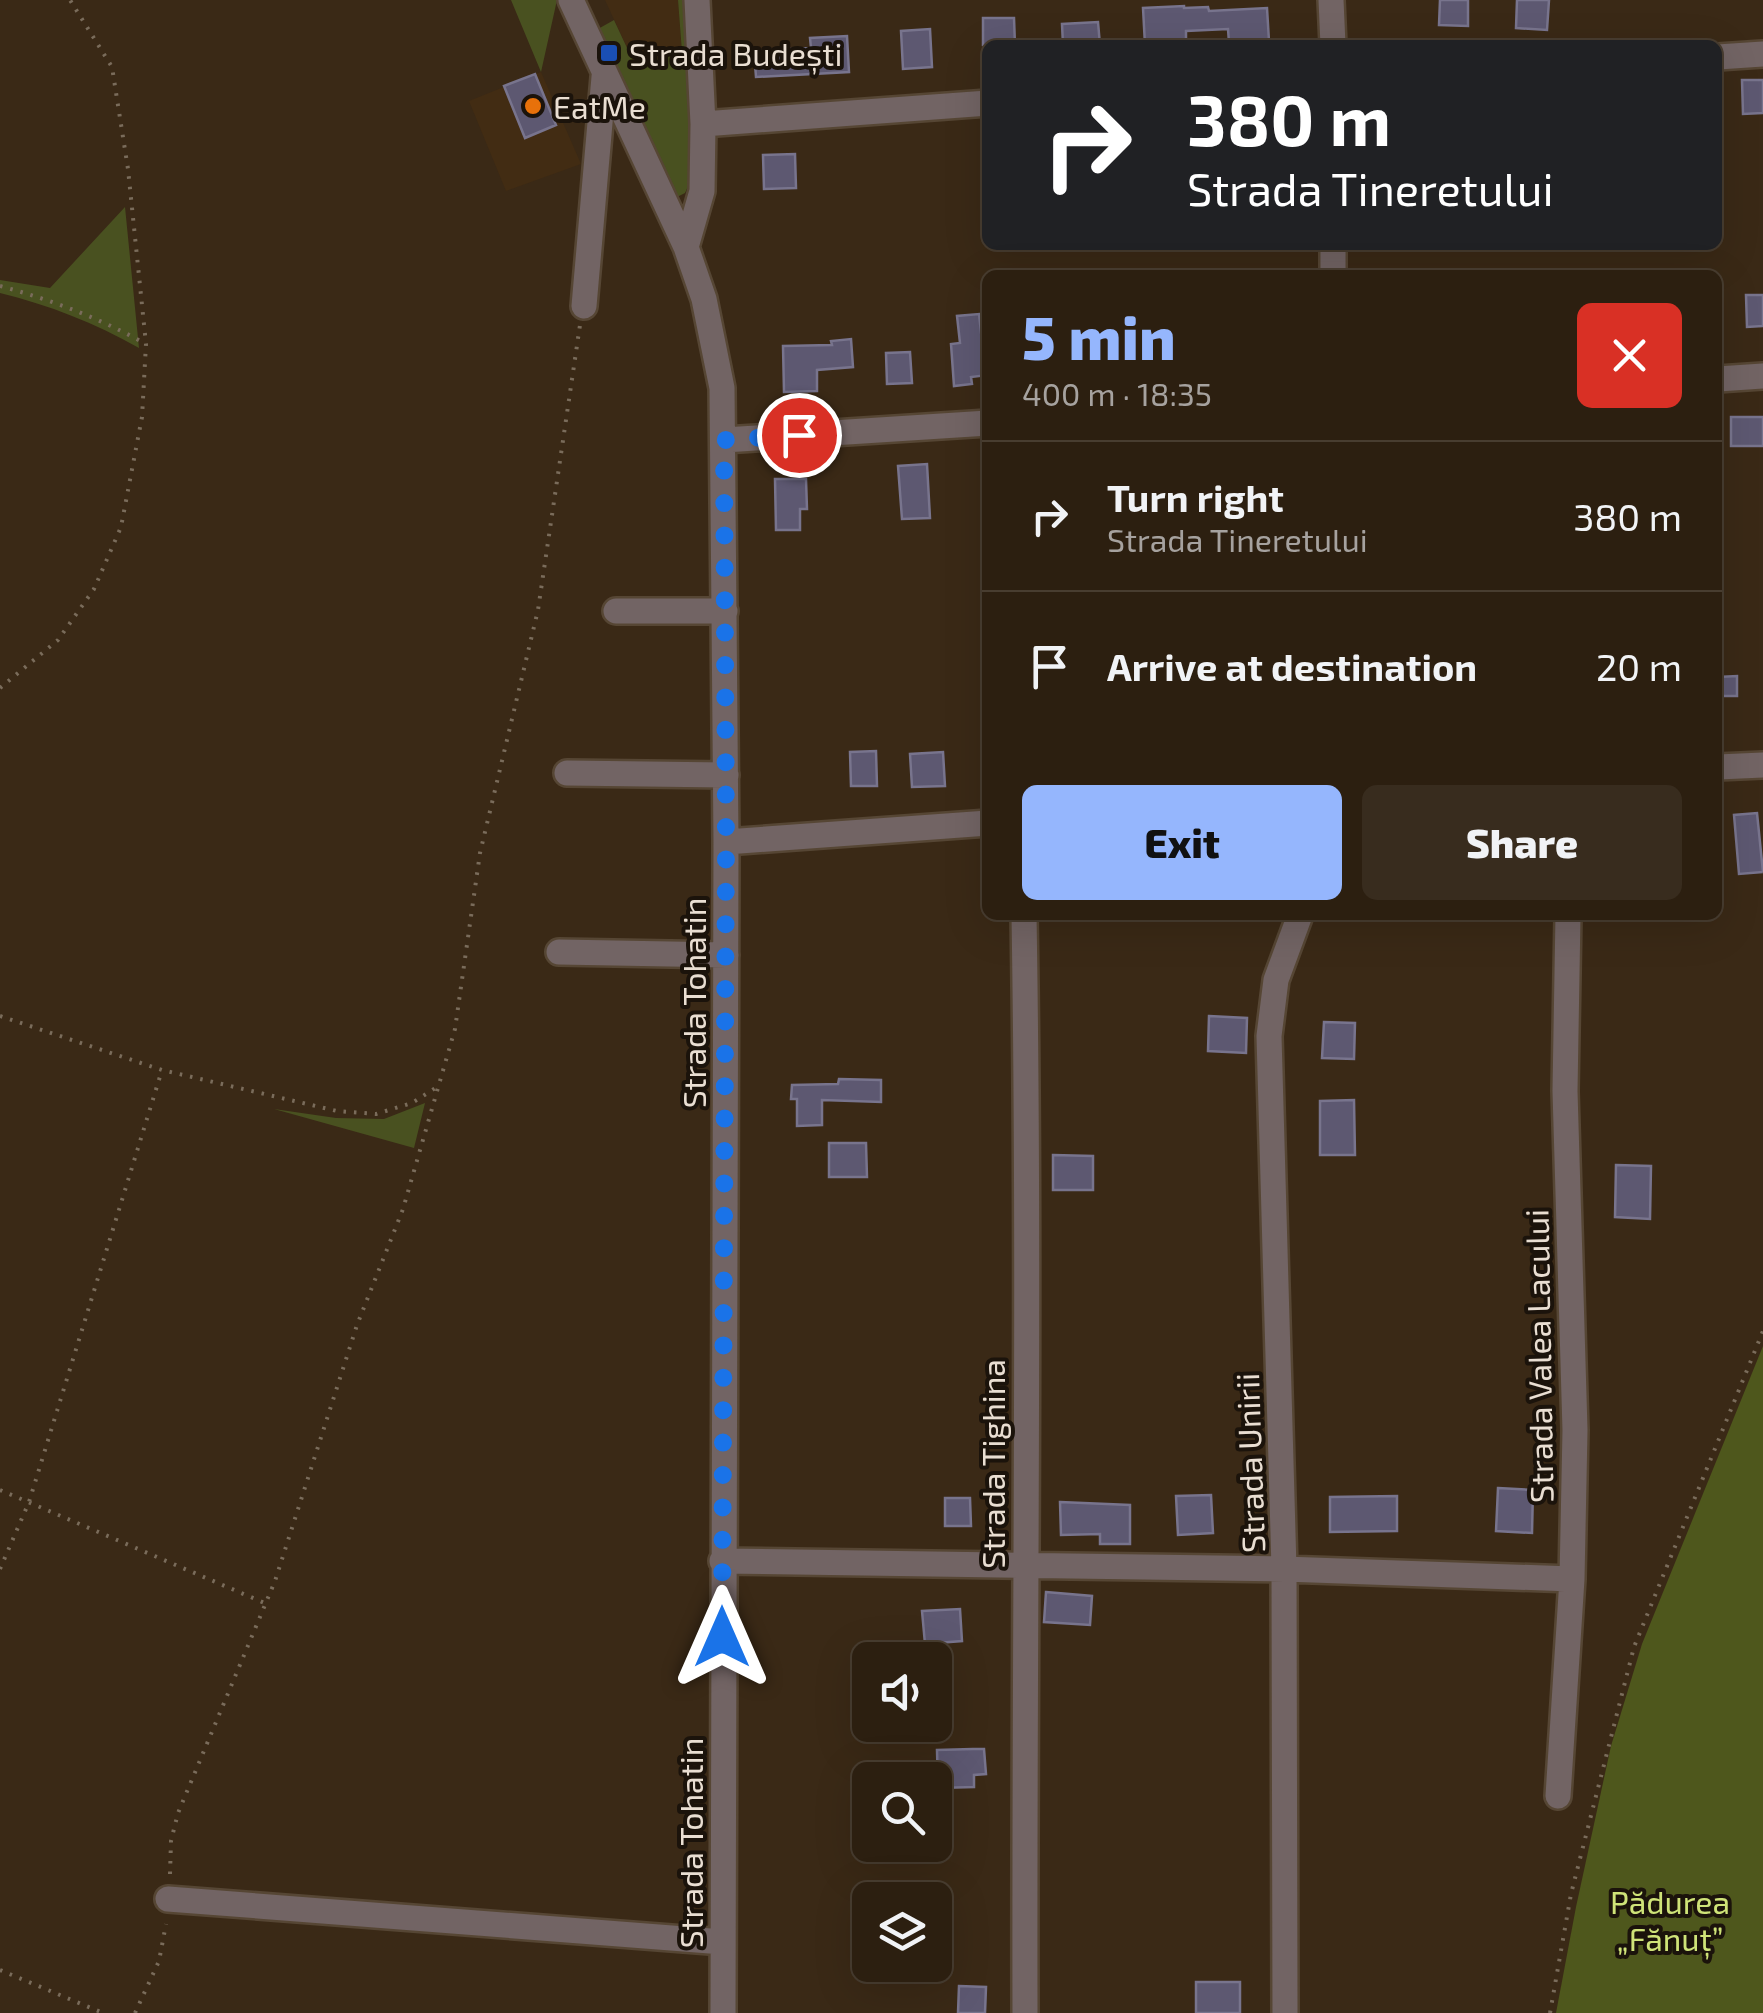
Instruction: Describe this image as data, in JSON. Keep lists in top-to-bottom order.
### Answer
{
  "streets": {
    "street": [
      "Strada Tohatin",
      "Strada Valea Lacului",
      "Strada Unirii",
      "Strada Tighina"
    ]
  },
  "parks": ["Pădurea „Fănuț”"],
  "places": {
    "transit": ["Strada Budești"],
    "other": ["EatMe"]
  },
  "page": {
    "turn": ["380 m", "Strada Tineretului"],
    "heading": ["5 min", "400 m · 18:35"],
    "list": [
      {
        "name": "Turn right",
        "note": "Strada Tineretului",
        "value": "380 m"
      },
      {
        "name": "Arrive at destination",
        "value": "20 m"
      }
    ],
    "buttons": ["Exit", "Share"]
  }
}
